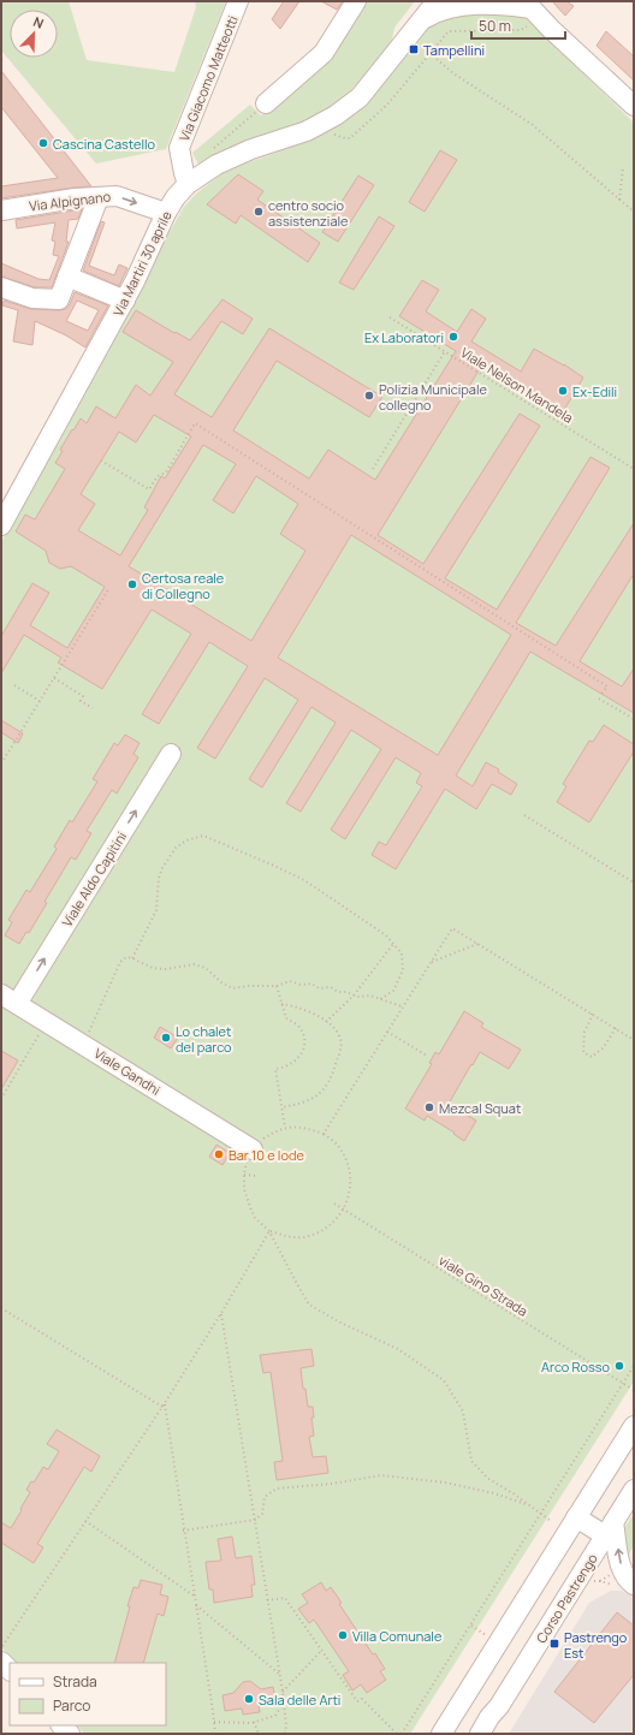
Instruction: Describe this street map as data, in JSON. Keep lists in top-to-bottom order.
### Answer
{
  "streets": {
    "street": [
      "Via Giacomo Matteotti",
      "Via Alpignano",
      "Via Martiri 30 aprile",
      "Viale Aldo Capitini",
      "Viale Gandhi",
      "Corso Pastrengo"
    ],
    "path": ["Viale Nelson Mandela", "viale Gino Strada"]
  },
  "crossings": [
    ["Via Giacomo Matteotti", "Via Martiri 30 aprile"],
    ["Via Alpignano", "Via Martiri 30 aprile"],
    ["Viale Aldo Capitini", "Viale Gandhi"],
    ["Viale Gandhi", "viale Gino Strada"]
  ],
  "one_way": ["Viale Aldo Capitini"],
  "places": {
    "transit": ["Tampellini", "Pastrengo Est"],
    "other": [
      "Cascina Castello",
      "centro socio assistenziale",
      "Ex Laboratori",
      "Ex-Edili",
      "Polizia Municipale collegno",
      "Certosa reale di Collegno",
      "Lo chalet del parco",
      "Mezcal Squat",
      "Bar 10 e lode",
      "Arco Rosso",
      "Villa Comunale",
      "Sala delle Arti"
    ]
  },
  "legend": ["Strada", "Parco"],
  "scale_bar": "50 m",
  "north": "top right"
}
